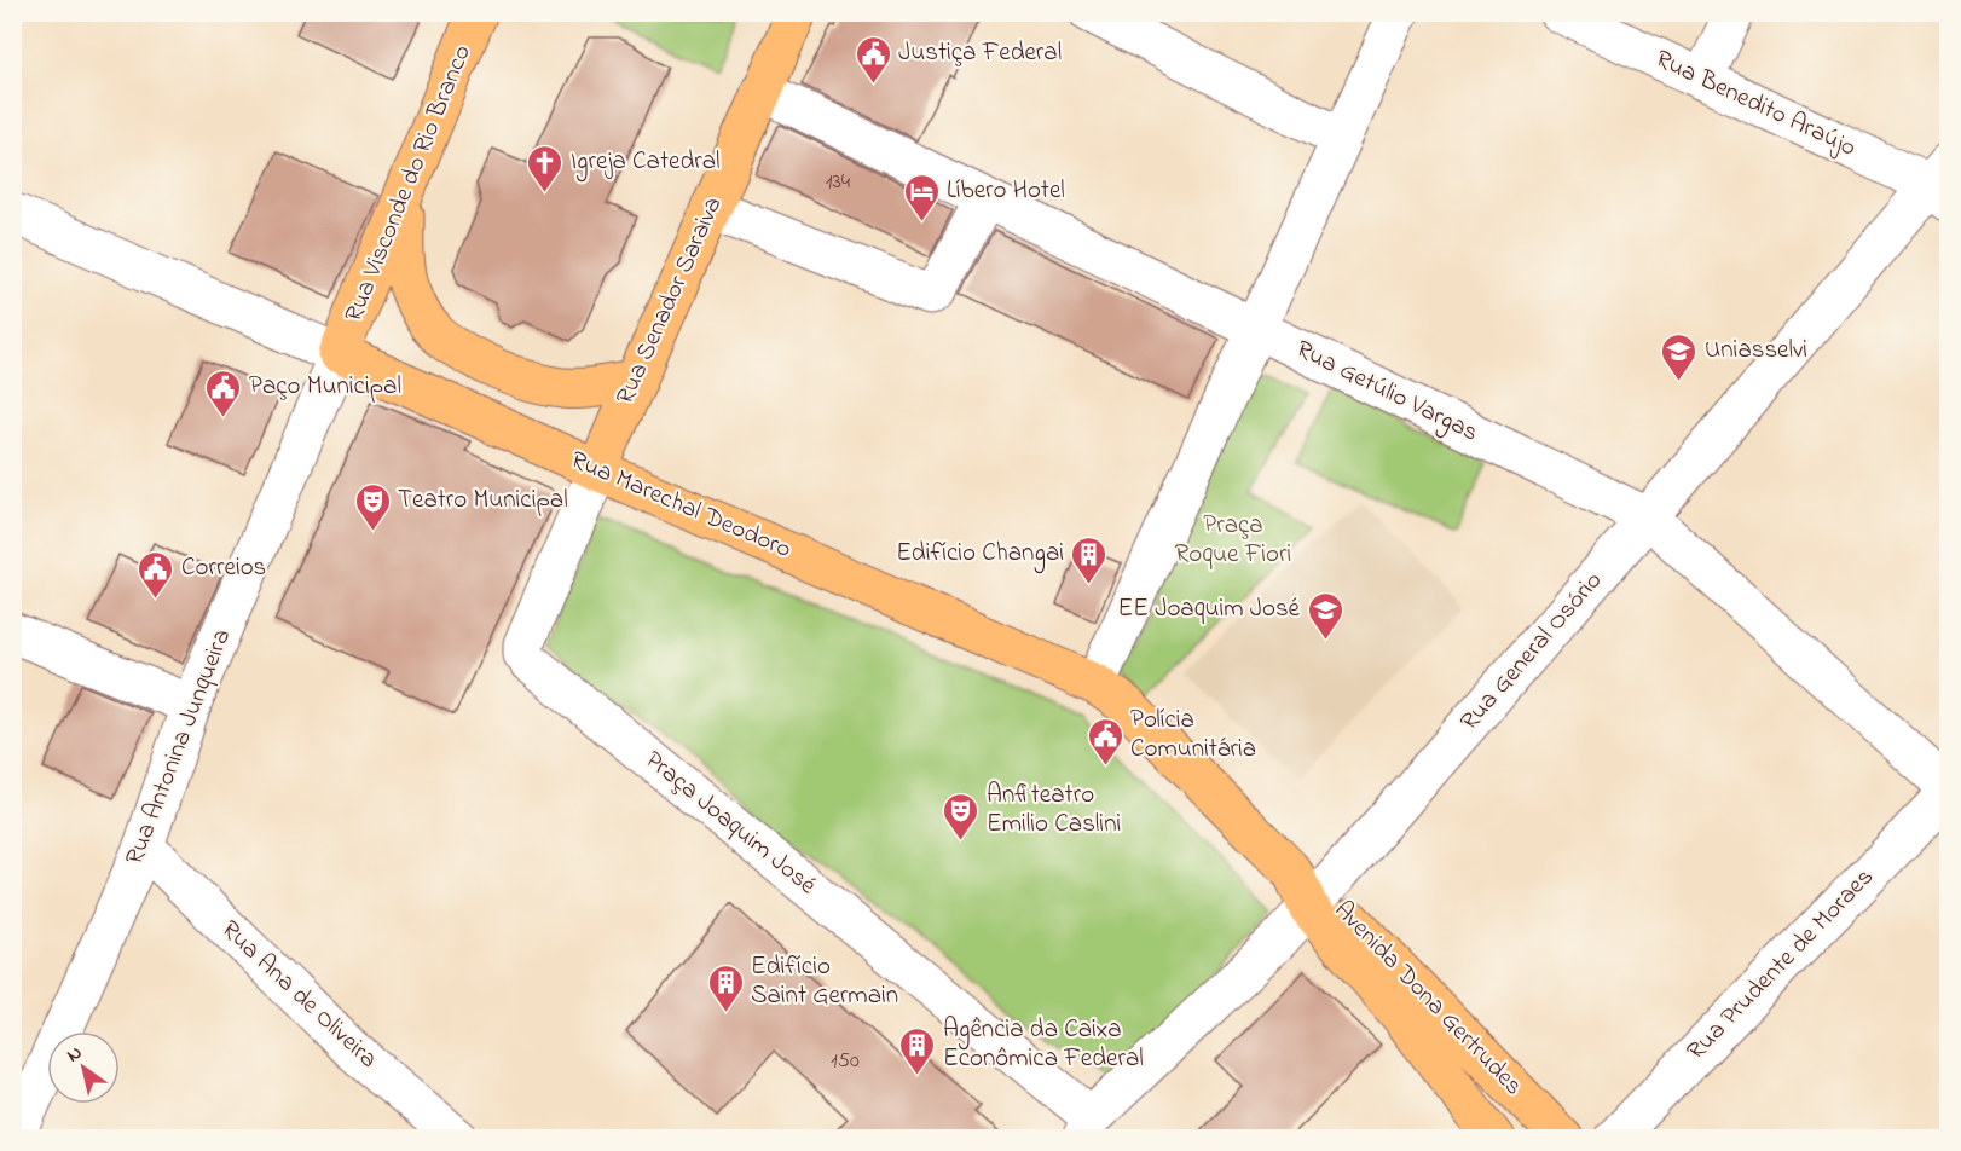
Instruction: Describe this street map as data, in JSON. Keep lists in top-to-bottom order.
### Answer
{
  "streets": {
    "main road": [
      "Rua Visconde do Rio Branco",
      "Rua Senador Saraiva",
      "Rua Marechal Deodoro",
      "Avenida Dona Gertrudes"
    ],
    "street": [
      "Rua Benedito Araújo",
      "Rua Getúlio Vargas",
      "Rua General Osório",
      "Rua Antonina Junqueira",
      "Praça Joaquim José",
      "Rua Prudente de Moraes",
      "Rua Ana de Oliveira"
    ]
  },
  "crossings": [
    ["Rua Benedito Araújo", "Rua General Osório"],
    ["Rua Visconde do Rio Branco", "Rua Marechal Deodoro"],
    ["Rua Visconde do Rio Branco", "Rua Antonina Junqueira"],
    ["Rua Senador Saraiva", "Rua Getúlio Vargas"],
    ["Rua Senador Saraiva", "Rua Marechal Deodoro"],
    ["Rua Senador Saraiva", "Praça Joaquim José"],
    ["Rua Getúlio Vargas", "Rua General Osório"],
    ["Rua Getúlio Vargas", "Rua Prudente de Moraes"],
    ["Rua Marechal Deodoro", "Rua General Osório"],
    ["Rua Marechal Deodoro", "Rua Antonina Junqueira"],
    ["Rua Marechal Deodoro", "Praça Joaquim José"],
    ["Rua Marechal Deodoro", "Avenida Dona Gertrudes"],
    ["Rua General Osório", "Praça Joaquim José"],
    ["Rua General Osório", "Avenida Dona Gertrudes"],
    ["Rua Antonina Junqueira", "Rua Ana de Oliveira"]
  ],
  "parks": ["Praça Roque Fiori"],
  "places": {
    "public building": [
      "Justiça Federal",
      "Paço Municipal",
      "Correios",
      "Polícia Comunitária"
    ],
    "church": ["Igreja Catedral"],
    "hotel": ["Líbero Hotel"],
    "school or university": ["Uniasselvi", "EE Joaquim José"],
    "theatre": ["Teatro Municipal", "Anfiteatro Emilio Caslini"],
    "building": ["Edifício Changai", "Edifício Saint Germain", "Agência da Caixa Econômica Federal"]
  },
  "house_numbers": ["134", "150"],
  "north": "top left"
}
